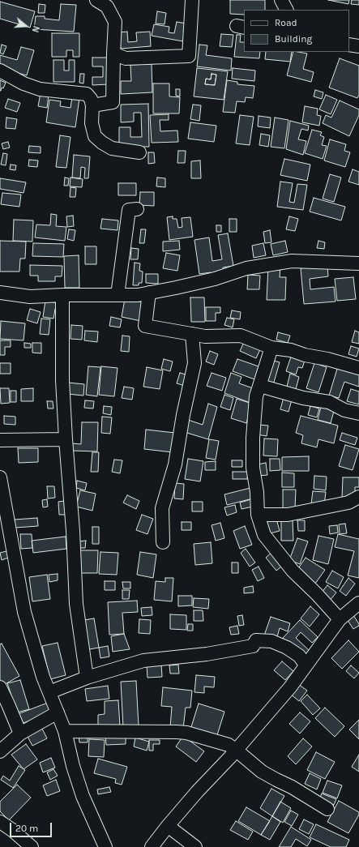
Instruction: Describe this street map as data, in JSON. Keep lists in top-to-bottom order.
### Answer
{
  "legend": ["Road", "Building"],
  "scale_bar": "20 m",
  "north": "right"
}
